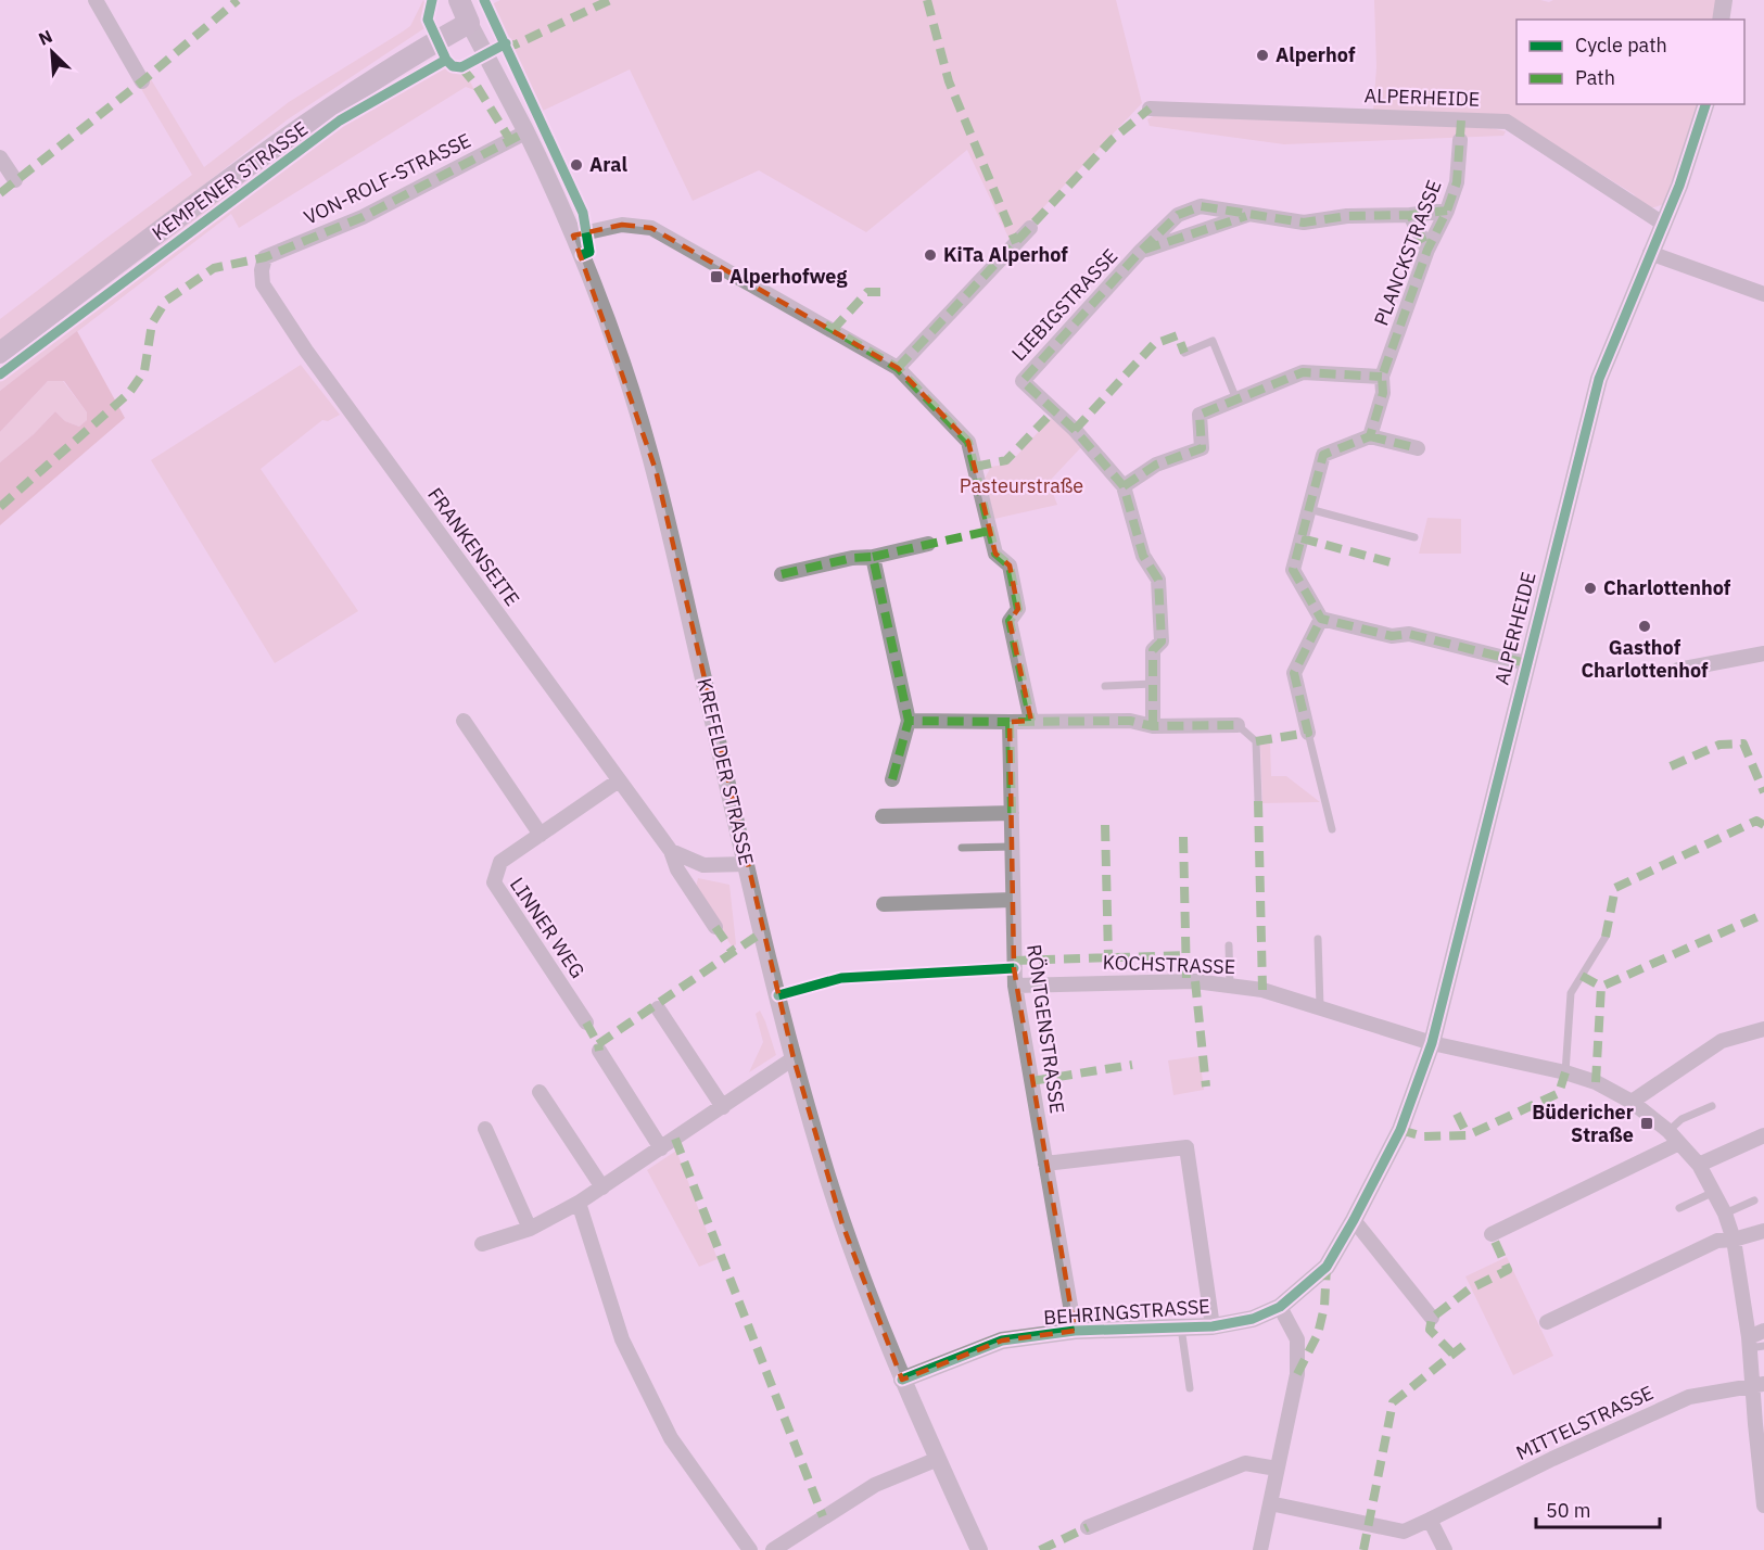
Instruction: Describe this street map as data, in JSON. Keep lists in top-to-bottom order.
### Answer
{
  "streets": {
    "main road": ["KEMPENER STRASSE", "KREFELDER STRASSE"],
    "street": [
      "ALPERHEIDE",
      "VON-ROLF-STRASSE",
      "PLANCKSTRASSE",
      "LIEBIGSTRASSE",
      "FRANKENSEITE",
      "LINNER WEG",
      "KOCHSTRASSE",
      "RÖNTGENSTRASSE",
      "BEHRINGSTRASSE",
      "MITTELSTRASSE"
    ]
  },
  "crossings": [
    ["ALPERHEIDE", "KOCHSTRASSE"],
    ["ALPERHEIDE", "BEHRINGSTRASSE"],
    ["VON-ROLF-STRASSE", "FRANKENSEITE"],
    ["VON-ROLF-STRASSE", "KREFELDER STRASSE"],
    ["KEMPENER STRASSE", "KREFELDER STRASSE"],
    ["PLANCKSTRASSE", "LIEBIGSTRASSE"],
    ["FRANKENSEITE", "LINNER WEG"],
    ["KREFELDER STRASSE", "BEHRINGSTRASSE"],
    ["KOCHSTRASSE", "RÖNTGENSTRASSE"],
    ["RÖNTGENSTRASSE", "BEHRINGSTRASSE"]
  ],
  "parks": ["Pasteurstraße"],
  "places": {
    "other": [
      "Alperhof",
      "Aral",
      "KiTa Alperhof",
      "Charlottenhof",
      "Gasthof Charlottenhof"
    ],
    "transit": ["Alperhofweg", "Büdericher Straße"]
  },
  "legend": ["Cycle path", "Path"],
  "scale_bar": "50 m",
  "north": "top left"
}
